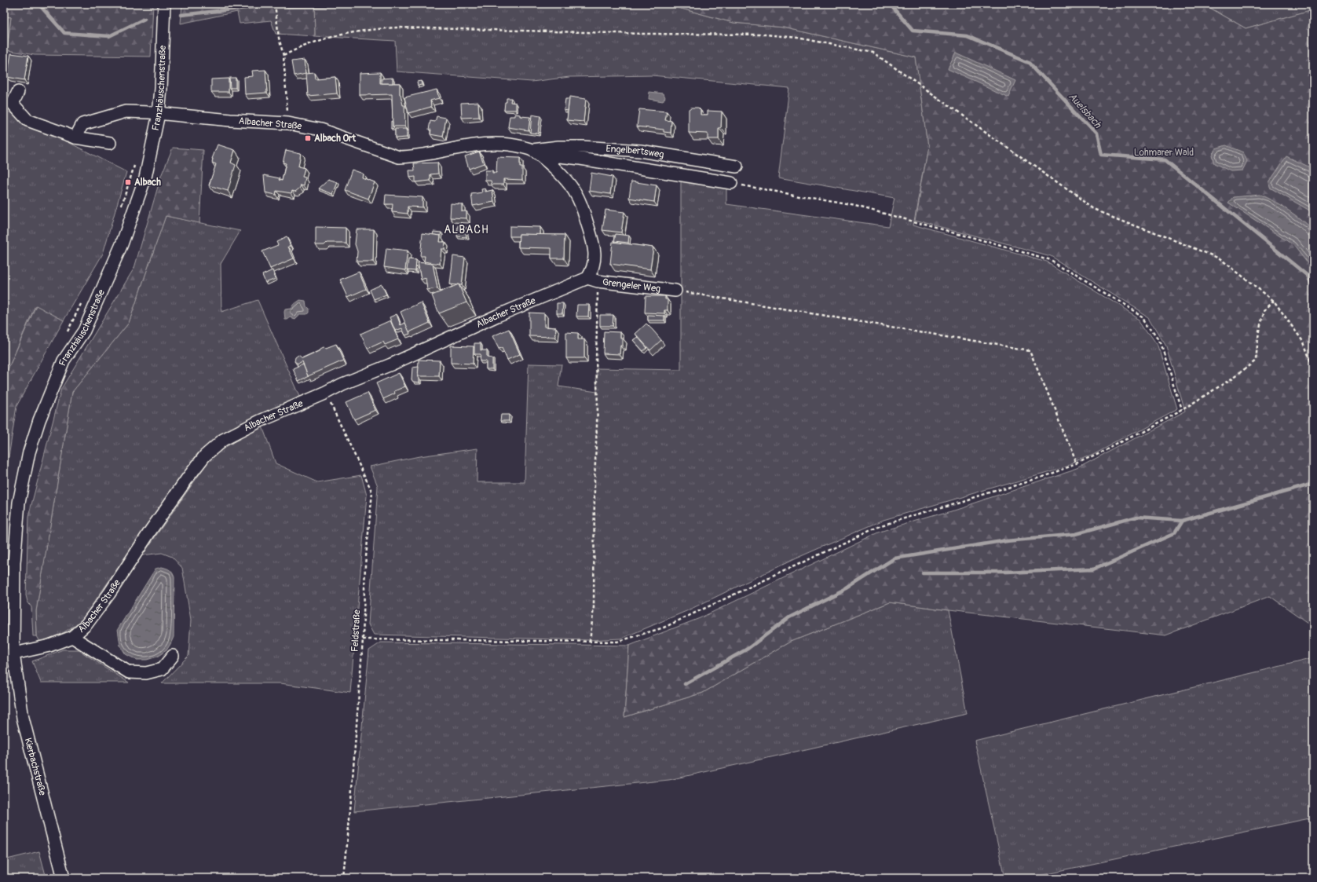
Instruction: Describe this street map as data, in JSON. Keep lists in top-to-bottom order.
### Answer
{
  "streets": {
    "street": [
      "Franzhäuschenstraße",
      "Albacher Straße",
      "Engelbertsweg",
      "Grengeler Weg",
      "Kierbachstraße"
    ],
    "path": ["Feldstraße"]
  },
  "crossings": [
    ["Franzhäuschenstraße", "Albacher Straße"],
    ["Franzhäuschenstraße", "Kierbachstraße"],
    ["Albacher Straße", "Engelbertsweg"],
    ["Albacher Straße", "Grengeler Weg"],
    ["Albacher Straße", "Feldstraße"],
    ["Albacher Straße", "Kierbachstraße"]
  ],
  "districts": ["ALBACH"],
  "water": ["Auelsbach"],
  "parks": ["Lohmarer Wald"],
  "places": {
    "transit": ["Albach Ort", "Albach"]
  }
}
